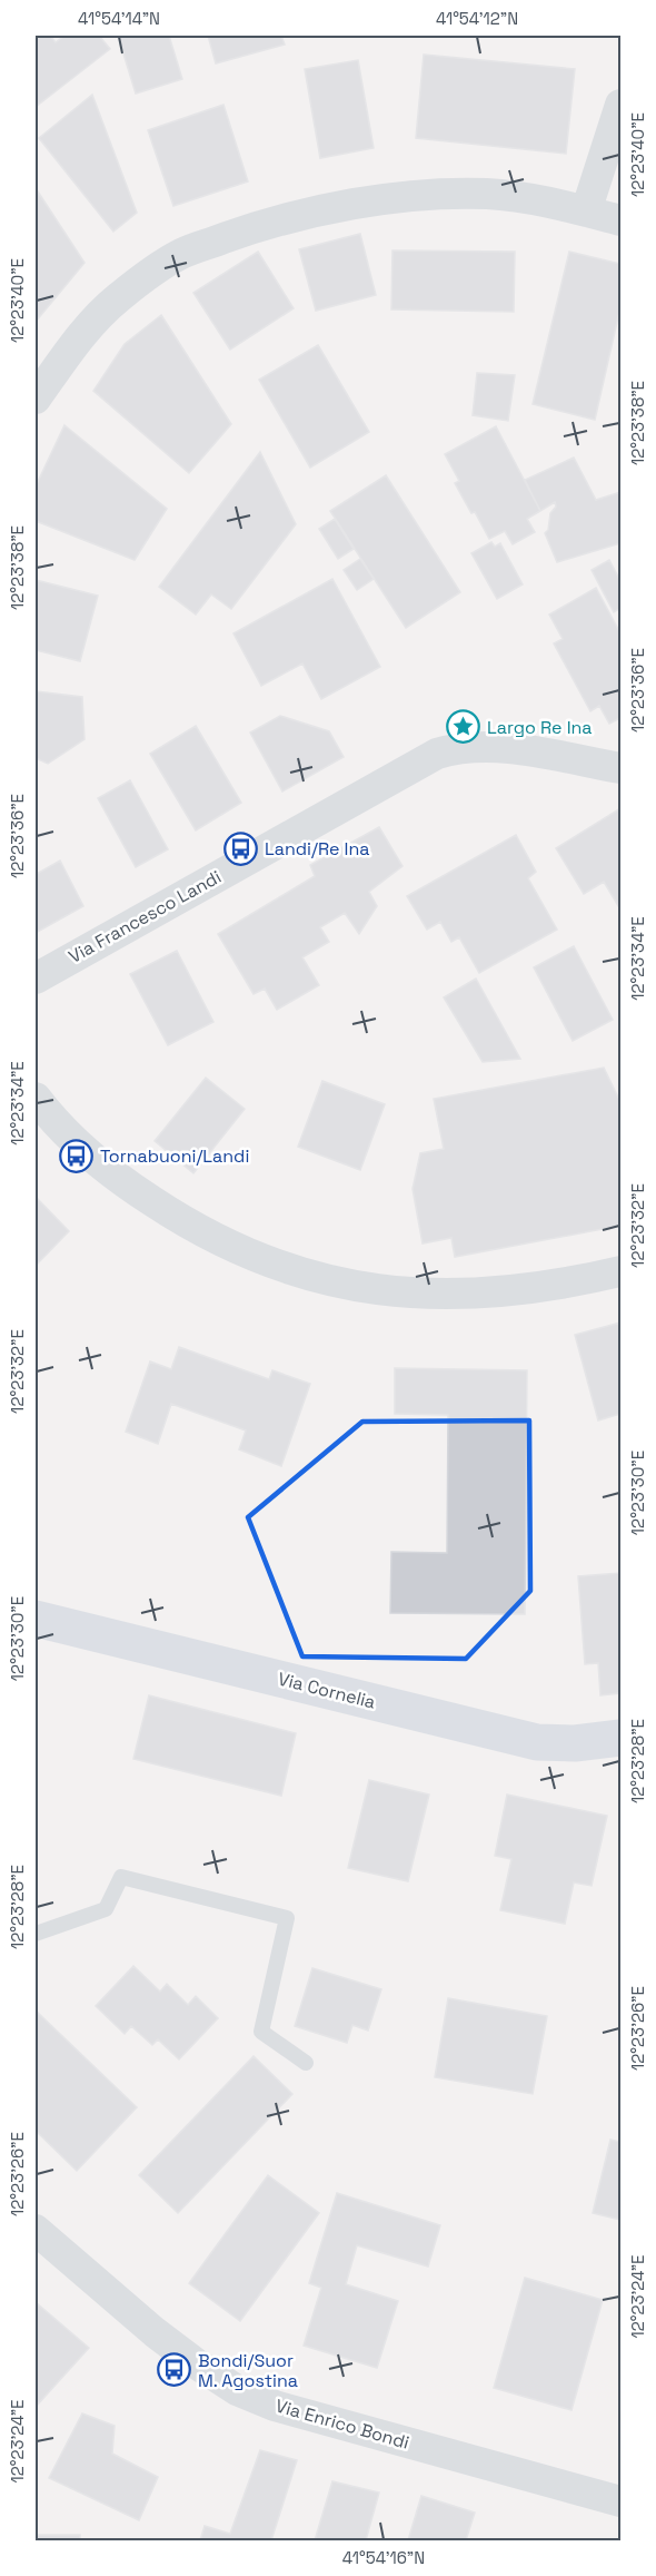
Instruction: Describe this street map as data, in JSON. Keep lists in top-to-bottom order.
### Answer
{
  "streets": {
    "street": ["Via Francesco Landi", "Via Cornelia", "Via Enrico Bondi"]
  },
  "places": {
    "place": ["Largo Re Ina"],
    "bus stop": ["Landi/Re Ina", "Tornabuoni/Landi", "Bondi/Suor M. Agostina"]
  },
  "coordinates": [
    "41°54'14\"N",
    "41°54'12\"N",
    "12°23'40\"E",
    "12°23'38\"E",
    "12°23'36\"E",
    "12°23'34\"E",
    "12°23'32\"E",
    "12°23'30\"E",
    "12°23'28\"E",
    "12°23'26\"E",
    "12°23'24\"E",
    "41°54'16\"N"
  ]
}
